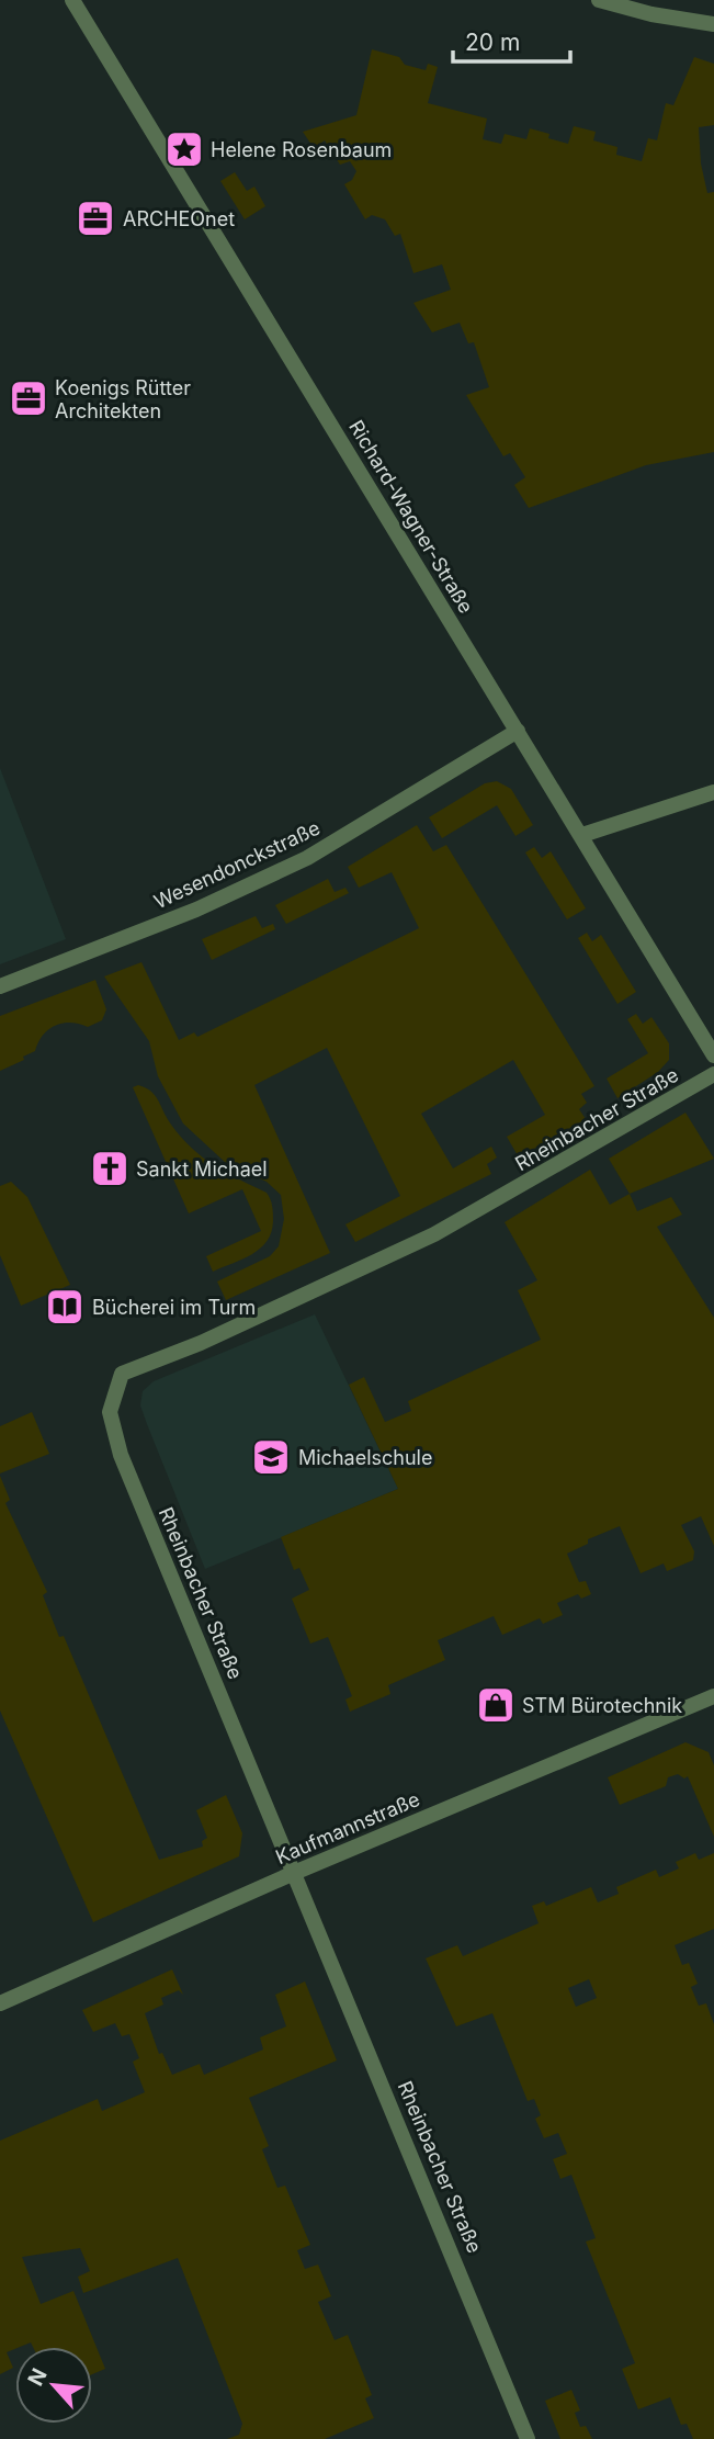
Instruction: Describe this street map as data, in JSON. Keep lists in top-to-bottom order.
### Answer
{
  "streets": {
    "street": [
      "Richard-Wagner-Straße",
      "Wesendonckstraße",
      "Rheinbacher Straße",
      "Kaufmannstraße"
    ]
  },
  "crossings": [
    ["Richard-Wagner-Straße", "Wesendonckstraße"],
    ["Rheinbacher Straße", "Kaufmannstraße"]
  ],
  "places": {
    "place": ["Helene Rosenbaum"],
    "office": ["ARCHEOnet", "Koenigs Rütter Architekten"],
    "church": ["Sankt Michael"],
    "library": ["Bücherei im Turm"],
    "school or university": ["Michaelschule"],
    "shop": ["STM Bürotechnik"]
  },
  "scale_bar": "20 m",
  "north": "top left"
}
